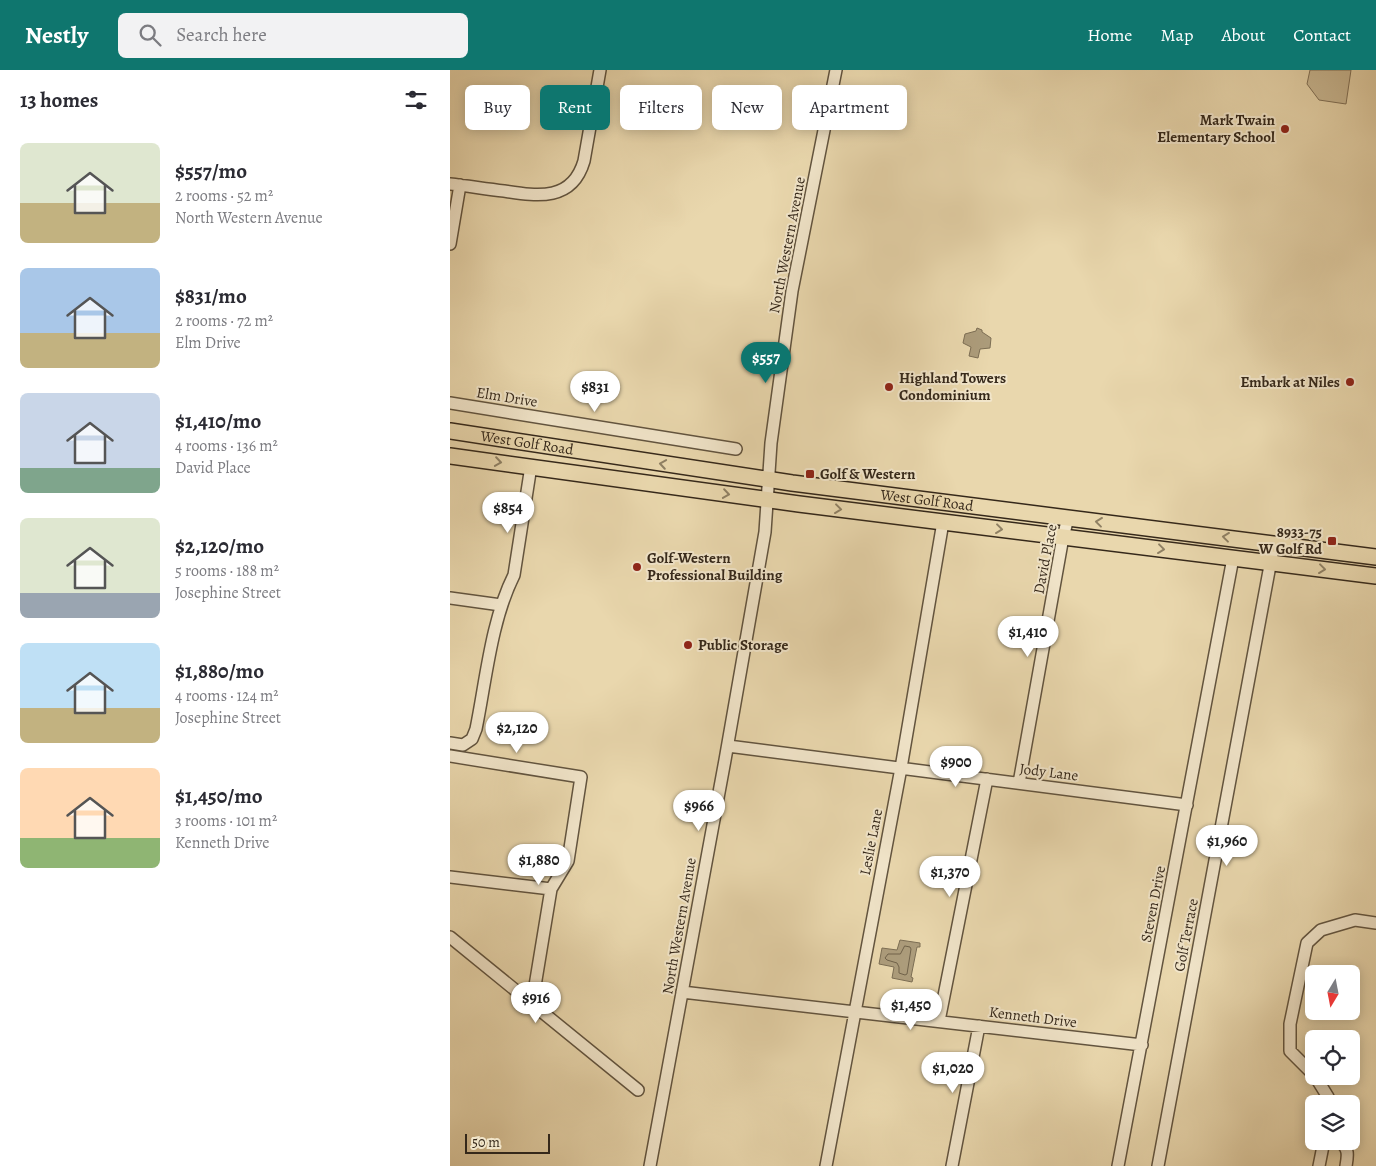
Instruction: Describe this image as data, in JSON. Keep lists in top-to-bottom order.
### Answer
{
  "streets": {
    "main road": ["West Golf Road"],
    "street": [
      "North Western Avenue",
      "Elm Drive",
      "David Place",
      "Jody Lane",
      "Leslie Lane",
      "Steven Drive",
      "Golf Terrace",
      "Kenneth Drive"
    ]
  },
  "crossings": [
    ["North Western Avenue", "West Golf Road"],
    ["North Western Avenue", "Jody Lane"],
    ["North Western Avenue", "Kenneth Drive"],
    ["West Golf Road", "David Place"],
    ["West Golf Road", "Leslie Lane"],
    ["West Golf Road", "Steven Drive"],
    ["West Golf Road", "Golf Terrace"],
    ["David Place", "Jody Lane"],
    ["Jody Lane", "Leslie Lane"],
    ["Jody Lane", "Steven Drive"],
    ["Leslie Lane", "Kenneth Drive"],
    ["Steven Drive", "Kenneth Drive"]
  ],
  "places": {
    "other": [
      "Mark Twain Elementary School",
      "Embark at Niles",
      "Highland Towers Condominium",
      "Golf-Western Professional Building",
      "Public Storage"
    ],
    "transit": ["Golf & Western", "8933-75 W Golf Rd"]
  },
  "scale_bar": "50 m",
  "north": "bottom",
  "page": {
    "header": "Nestly",
    "search": "Search here",
    "nav": [
      "Home",
      "Map",
      "About",
      "Contact"
    ],
    "heading": "13 homes",
    "chip": [
      "Buy",
      "Rent",
      "Filters",
      "New",
      "Apartment"
    ],
    "list": [
      {
        "name": "$557/mo",
        "note": "2 rooms · 52 m² · North Western Avenue"
      },
      {
        "name": "$831/mo",
        "note": "2 rooms · 72 m² · Elm Drive"
      },
      {
        "name": "$1,410/mo",
        "note": "4 rooms · 136 m² · David Place"
      },
      {
        "name": "$2,120/mo",
        "note": "5 rooms · 188 m² · Josephine Street"
      },
      {
        "name": "$1,880/mo",
        "note": "4 rooms · 124 m² · Josephine Street"
      },
      {
        "name": "$1,450/mo",
        "note": "3 rooms · 101 m² · Kenneth Drive"
      }
    ],
    "price": [
      "$557",
      "$831",
      "$854",
      "$1,410",
      "$2,120",
      "$900",
      "$966",
      "$1,960",
      "$1,880",
      "$1,370",
      "$916",
      "$1,450",
      "$1,020"
    ],
    "scale": "50 m"
  }
}
